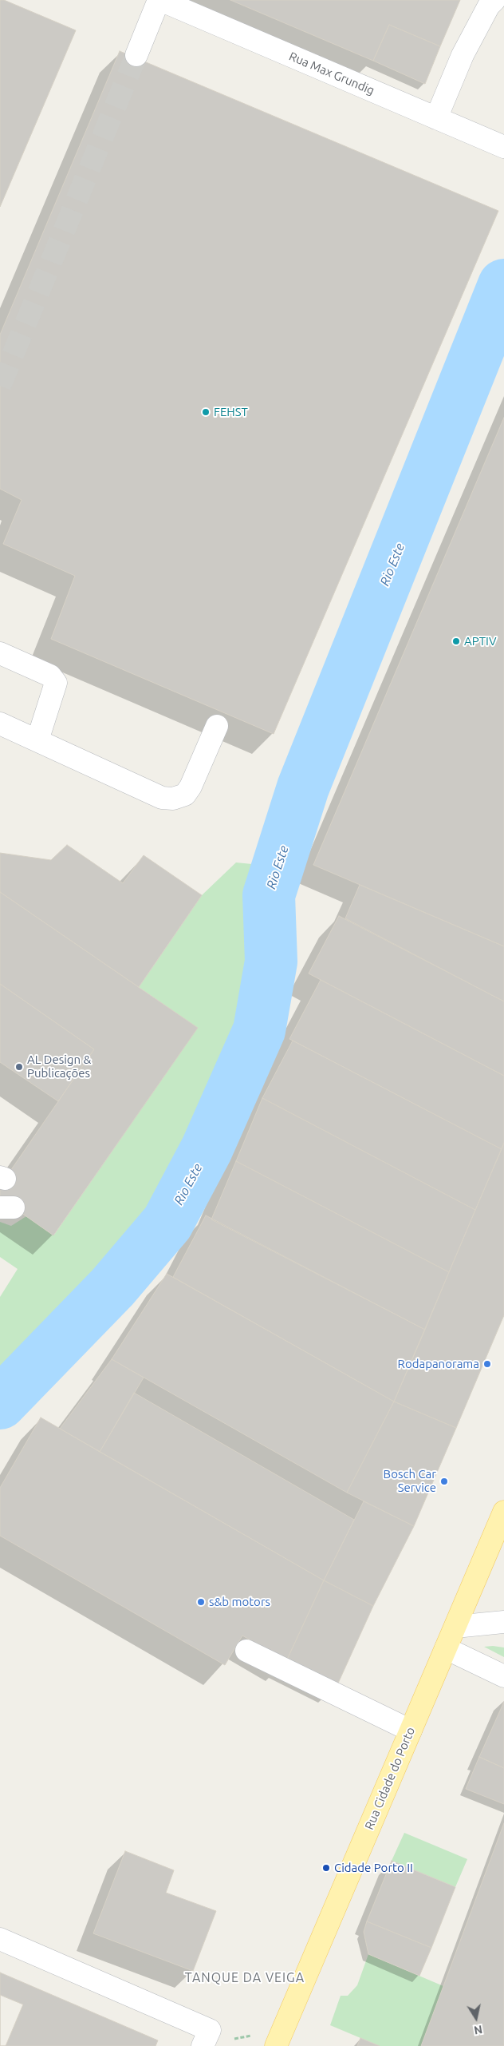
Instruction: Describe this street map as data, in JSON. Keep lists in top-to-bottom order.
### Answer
{
  "streets": {
    "main road": ["Rua Cidade do Porto"],
    "street": ["Rua Max Grundig"]
  },
  "districts": ["TANQUE DA VEIGA"],
  "water": ["Rio Este"],
  "places": [
    "FEHST",
    "APTIV",
    "AL Design & Publicações",
    "Rodapanorama",
    "Bosch Car Service",
    "s&b motors",
    "Cidade Porto II"
  ],
  "north": "bottom"
}
